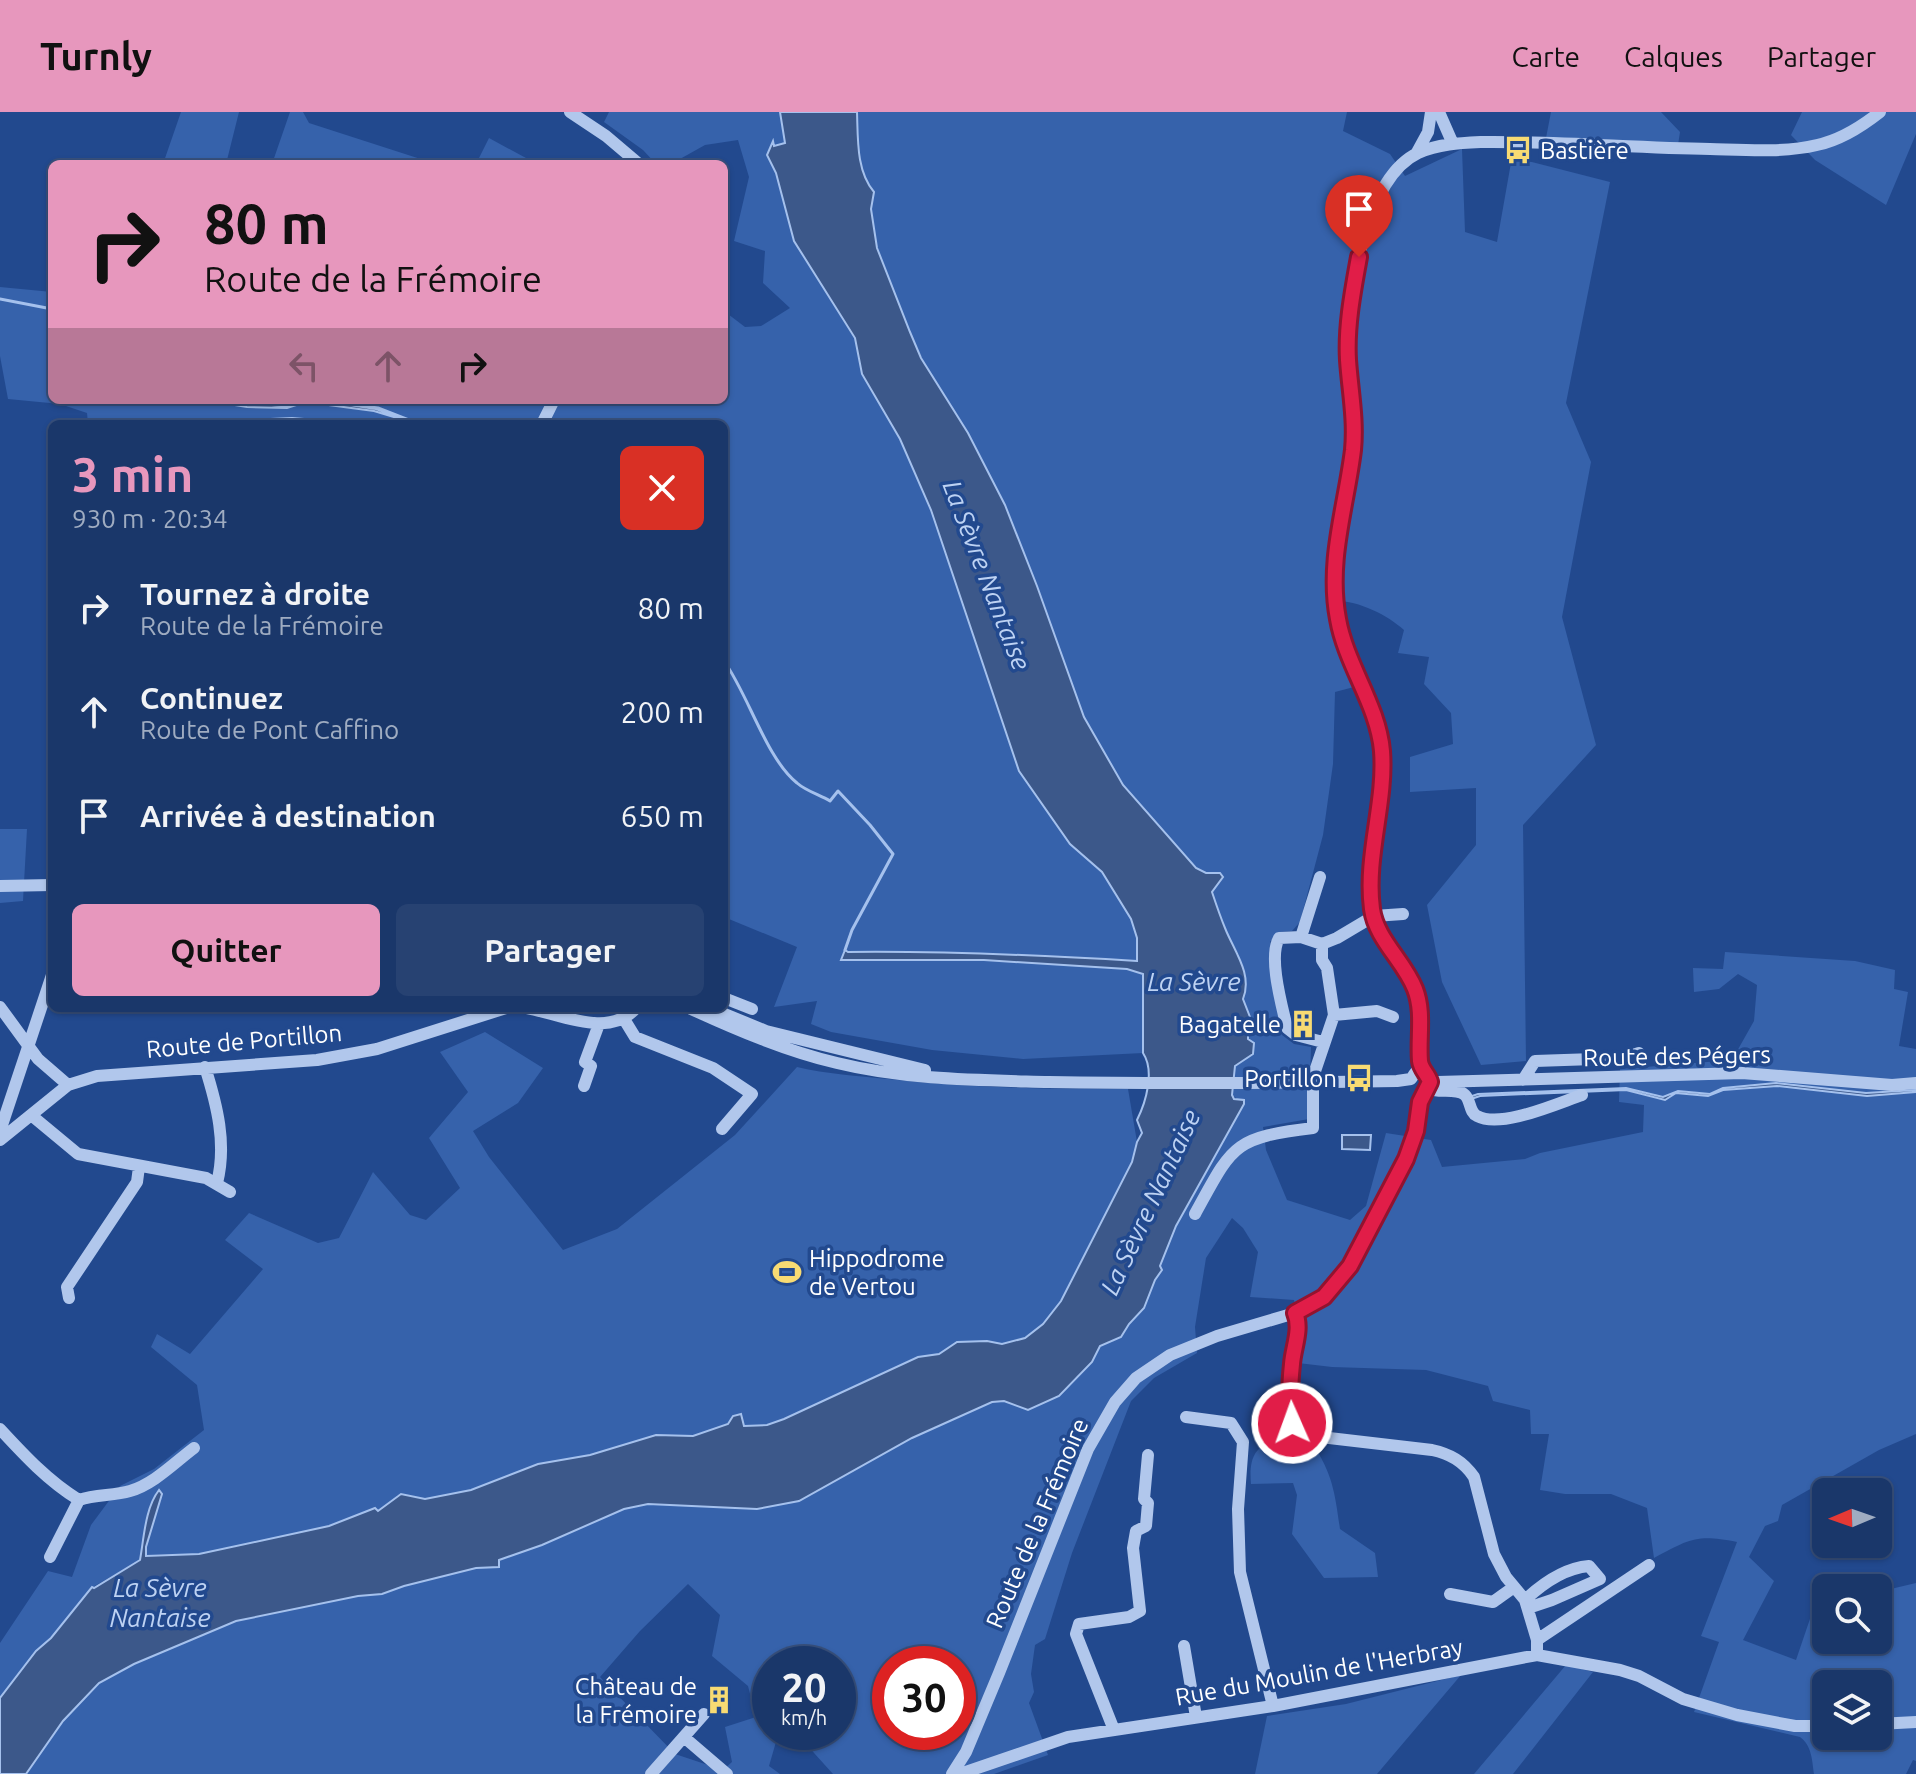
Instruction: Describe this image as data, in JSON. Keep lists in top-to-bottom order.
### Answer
{
  "streets": {
    "street": [
      "Route de Portillon",
      "Route des Pégers",
      "Route de la Frémoire",
      "Rue du Moulin de l'Herbray"
    ]
  },
  "crossings": [
    ["Route des Pégers", "Route de la Frémoire"],
    ["Route de la Frémoire", "Rue du Moulin de l'Herbray"]
  ],
  "water": ["La Sèvre Nantaise", "La Sèvre"],
  "places": {
    "bus stop": ["Bastière", "Portillon"],
    "building": ["Bagatelle", "Château de la Frémoire"],
    "sports": ["Hippodrome de Vertou"]
  },
  "north": "left",
  "page": {
    "header": "Turnly",
    "nav": ["Carte", "Calques", "Partager"],
    "turn": ["80 m", "Route de la Frémoire"],
    "heading": ["3 min", "930 m · 20:34"],
    "list": [
      {
        "name": "Tournez à droite",
        "note": "Route de la Frémoire",
        "value": "80 m"
      },
      {
        "name": "Continuez",
        "note": "Route de Pont Caffino",
        "value": "200 m"
      },
      {
        "name": "Arrivée à destination",
        "value": "650 m"
      }
    ],
    "buttons": ["Quitter", "Partager"],
    "speed": "20 km/h",
    "limit": "30"
  }
}
